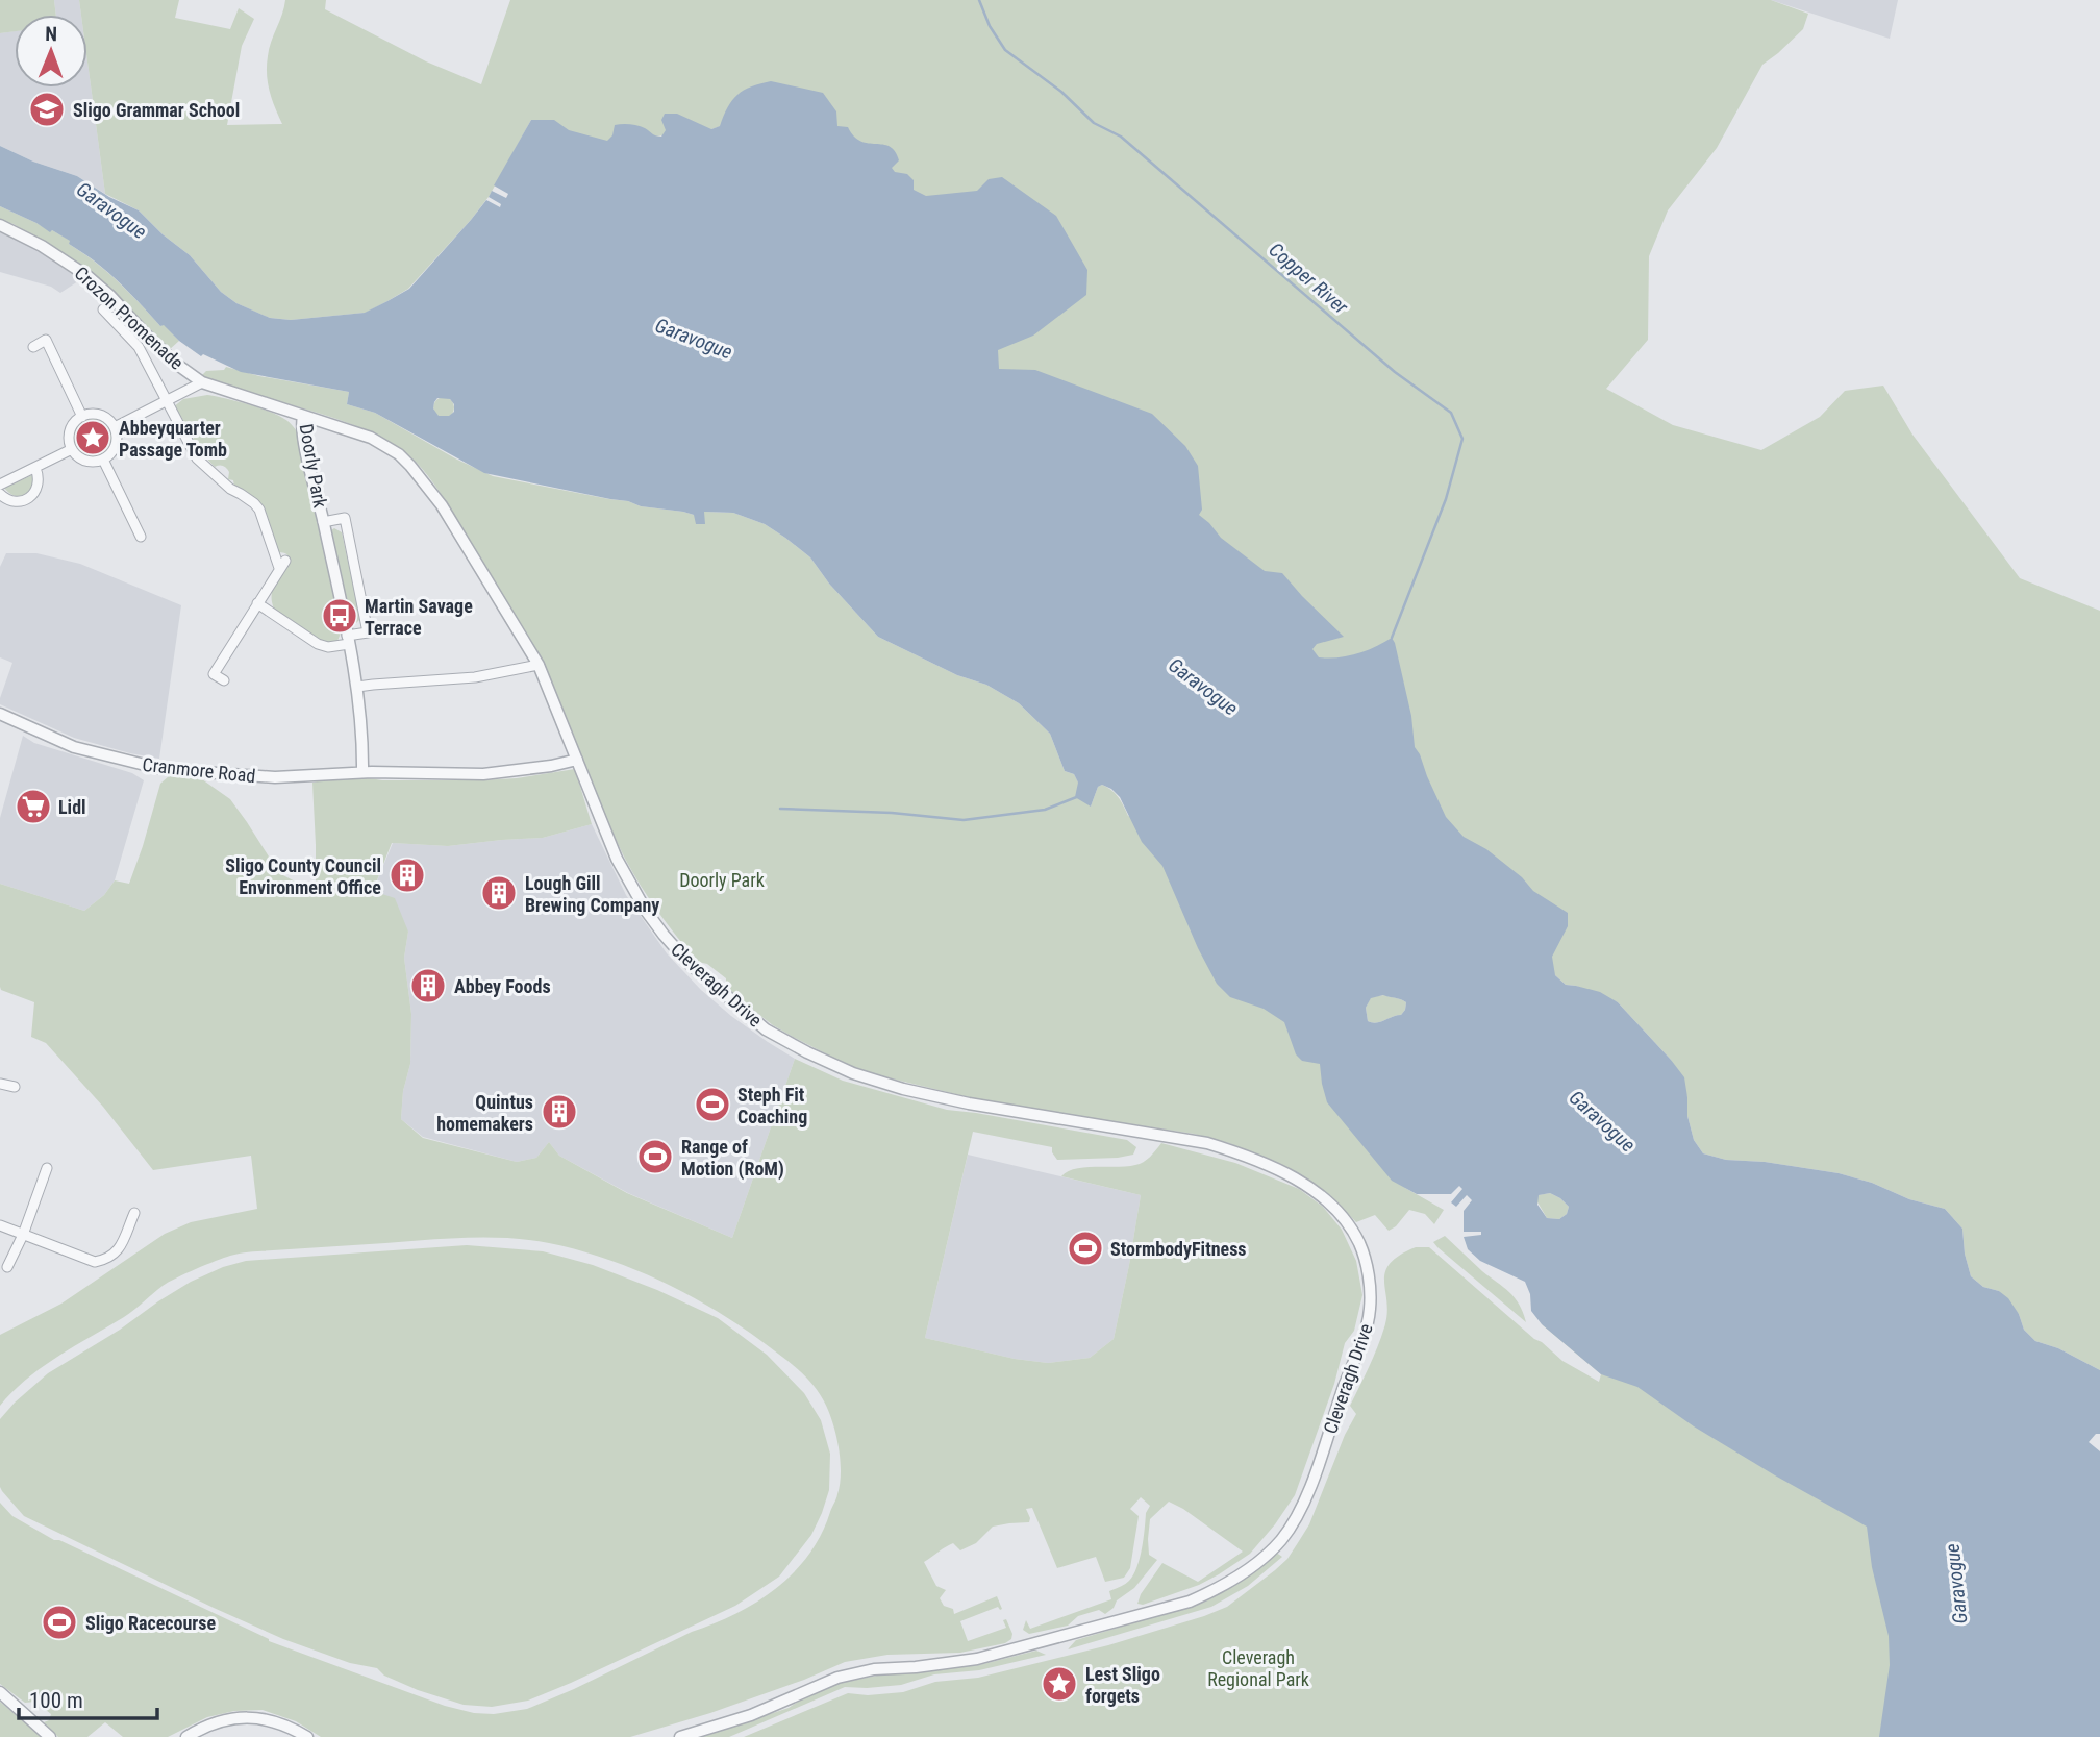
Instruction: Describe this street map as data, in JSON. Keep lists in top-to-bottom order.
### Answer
{
  "streets": {
    "street": [
      "Crozon Promenade",
      "Doorly Park",
      "Cranmore Road",
      "Cleveragh Drive"
    ]
  },
  "crossings": [
    ["Crozon Promenade", "Doorly Park"],
    ["Doorly Park", "Cranmore Road"],
    ["Doorly Park", "Cleveragh Drive"]
  ],
  "water": ["Garavogue", "Copper River"],
  "parks": ["Doorly Park", "Cleveragh Regional Park"],
  "places": {
    "school or university": ["Sligo Grammar School"],
    "place": ["Abbeyquarter Passage Tomb", "Lest Sligo forgets"],
    "bus stop": ["Martin Savage Terrace"],
    "supermarket": ["Lidl"],
    "building": [
      "Sligo County Council Environment Office",
      "Lough Gill Brewing Company",
      "Abbey Foods",
      "Quintus homemakers"
    ],
    "sports": [
      "Steph Fit Coaching",
      "Range of Motion (RoM)",
      "StormbodyFitness",
      "Sligo Racecourse"
    ]
  },
  "scale_bar": "100 m",
  "north": "top"
}
